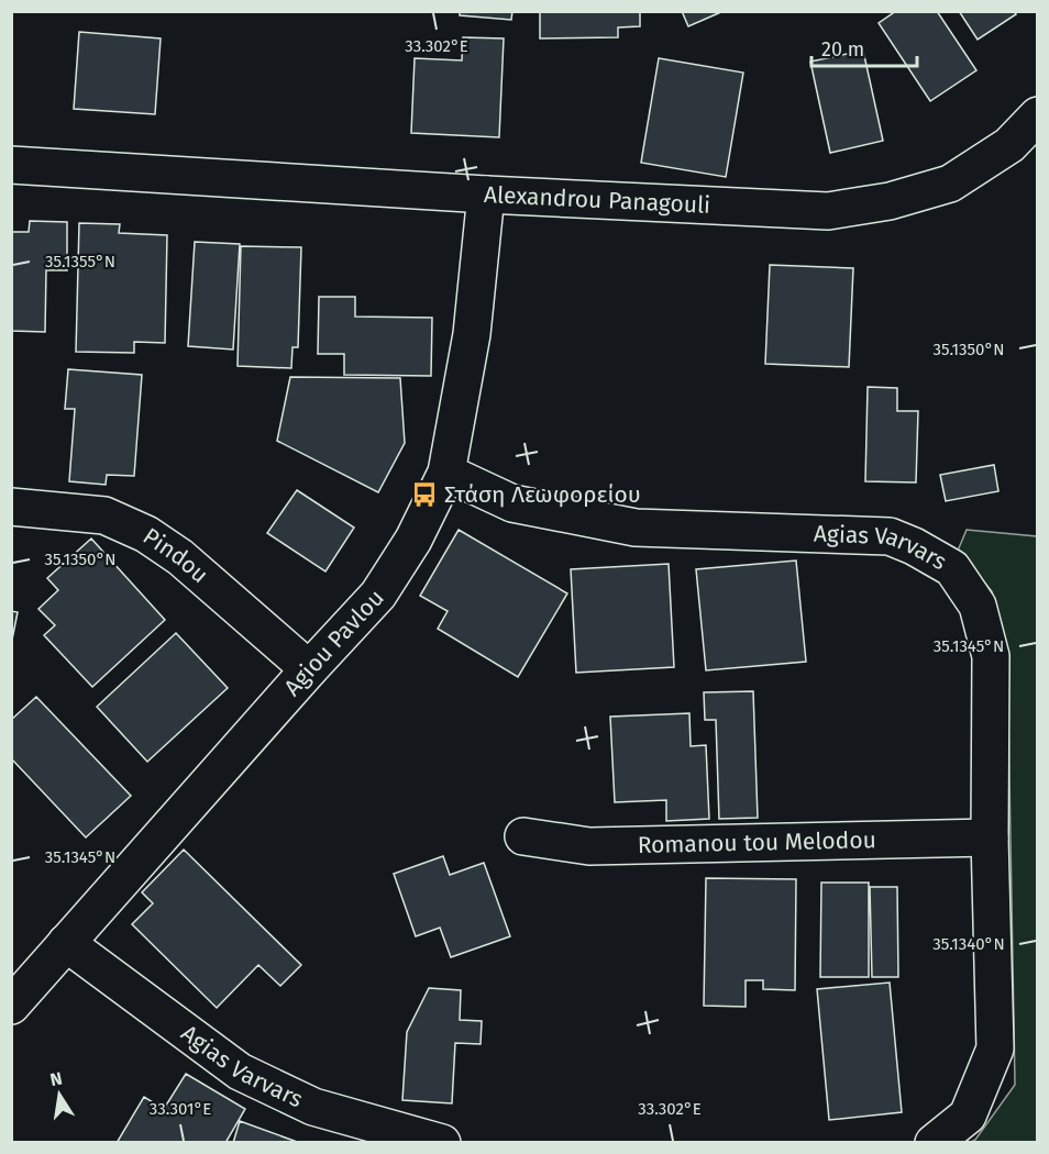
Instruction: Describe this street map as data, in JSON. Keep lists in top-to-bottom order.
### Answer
{
  "streets": {
    "street": [
      "Alexandrou Panagouli",
      "Agias Varvars",
      "Pindou",
      "Agiou Pavlou",
      "Romanou tou Melodou"
    ]
  },
  "crossings": [
    ["Alexandrou Panagouli", "Agiou Pavlou"],
    ["Agias Varvars", "Agiou Pavlou"],
    ["Agias Varvars", "Romanou tou Melodou"],
    ["Pindou", "Agiou Pavlou"]
  ],
  "places": {
    "bus stop": ["Στάση Λεωφορείου"]
  },
  "scale_bar": "20 m",
  "north": "top",
  "coordinates": [
    "33.302°E",
    "35.1355°N",
    "35.1350°N",
    "35.1345°N",
    "35.1340°N",
    "33.301°E"
  ]
}
